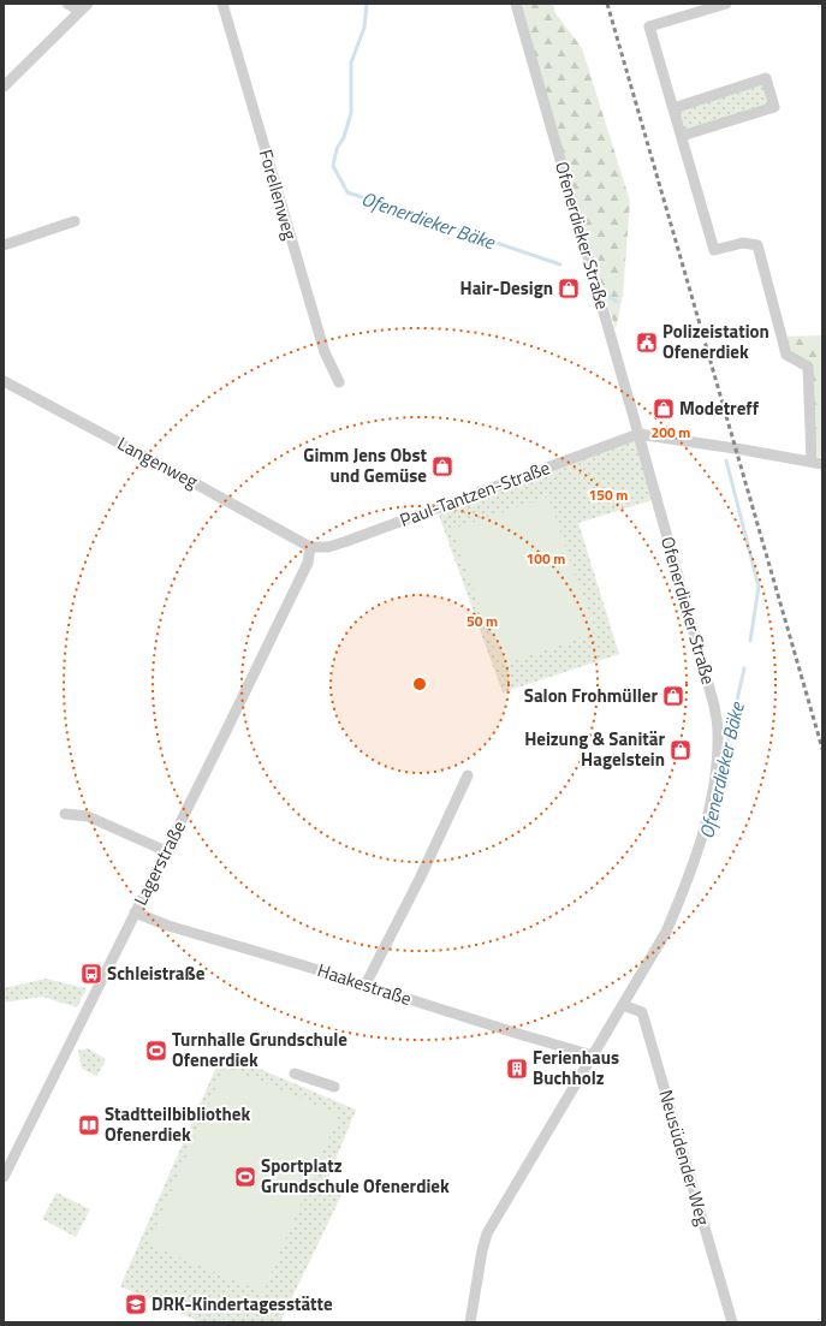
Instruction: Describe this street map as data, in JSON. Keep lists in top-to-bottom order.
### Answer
{
  "streets": {
    "street": [
      "Forellenweg",
      "Ofenerdieker Straße",
      "Langenweg",
      "Paul-Tantzen-Straße",
      "Lagerstraße",
      "Haakestraße",
      "Neusüdender Weg"
    ]
  },
  "crossings": [
    ["Ofenerdieker Straße", "Paul-Tantzen-Straße"],
    ["Ofenerdieker Straße", "Haakestraße"],
    ["Ofenerdieker Straße", "Neusüdender Weg"],
    ["Langenweg", "Paul-Tantzen-Straße"],
    ["Langenweg", "Lagerstraße"],
    ["Paul-Tantzen-Straße", "Lagerstraße"],
    ["Lagerstraße", "Haakestraße"]
  ],
  "water": ["Ofenerdieker Bäke"],
  "places": {
    "shop": [
      "Hair-Design",
      "Modetreff",
      "Gimm Jens Obst und Gemüse",
      "Salon Frohmüller",
      "Heizung & Sanitär Hagelstein"
    ],
    "public building": ["Polizeistation Ofenerdiek"],
    "bus stop": ["Schleistraße"],
    "sports": ["Turnhalle Grundschule Ofenerdiek", "Sportplatz Grundschule Ofenerdiek"],
    "building": ["Ferienhaus Buchholz"],
    "library": ["Stadtteilbibliothek Ofenerdiek"],
    "school or university": ["DRK-Kindertagesstätte"]
  },
  "rings": [
    "200 m",
    "150 m",
    "100 m",
    "50 m"
  ]
}
